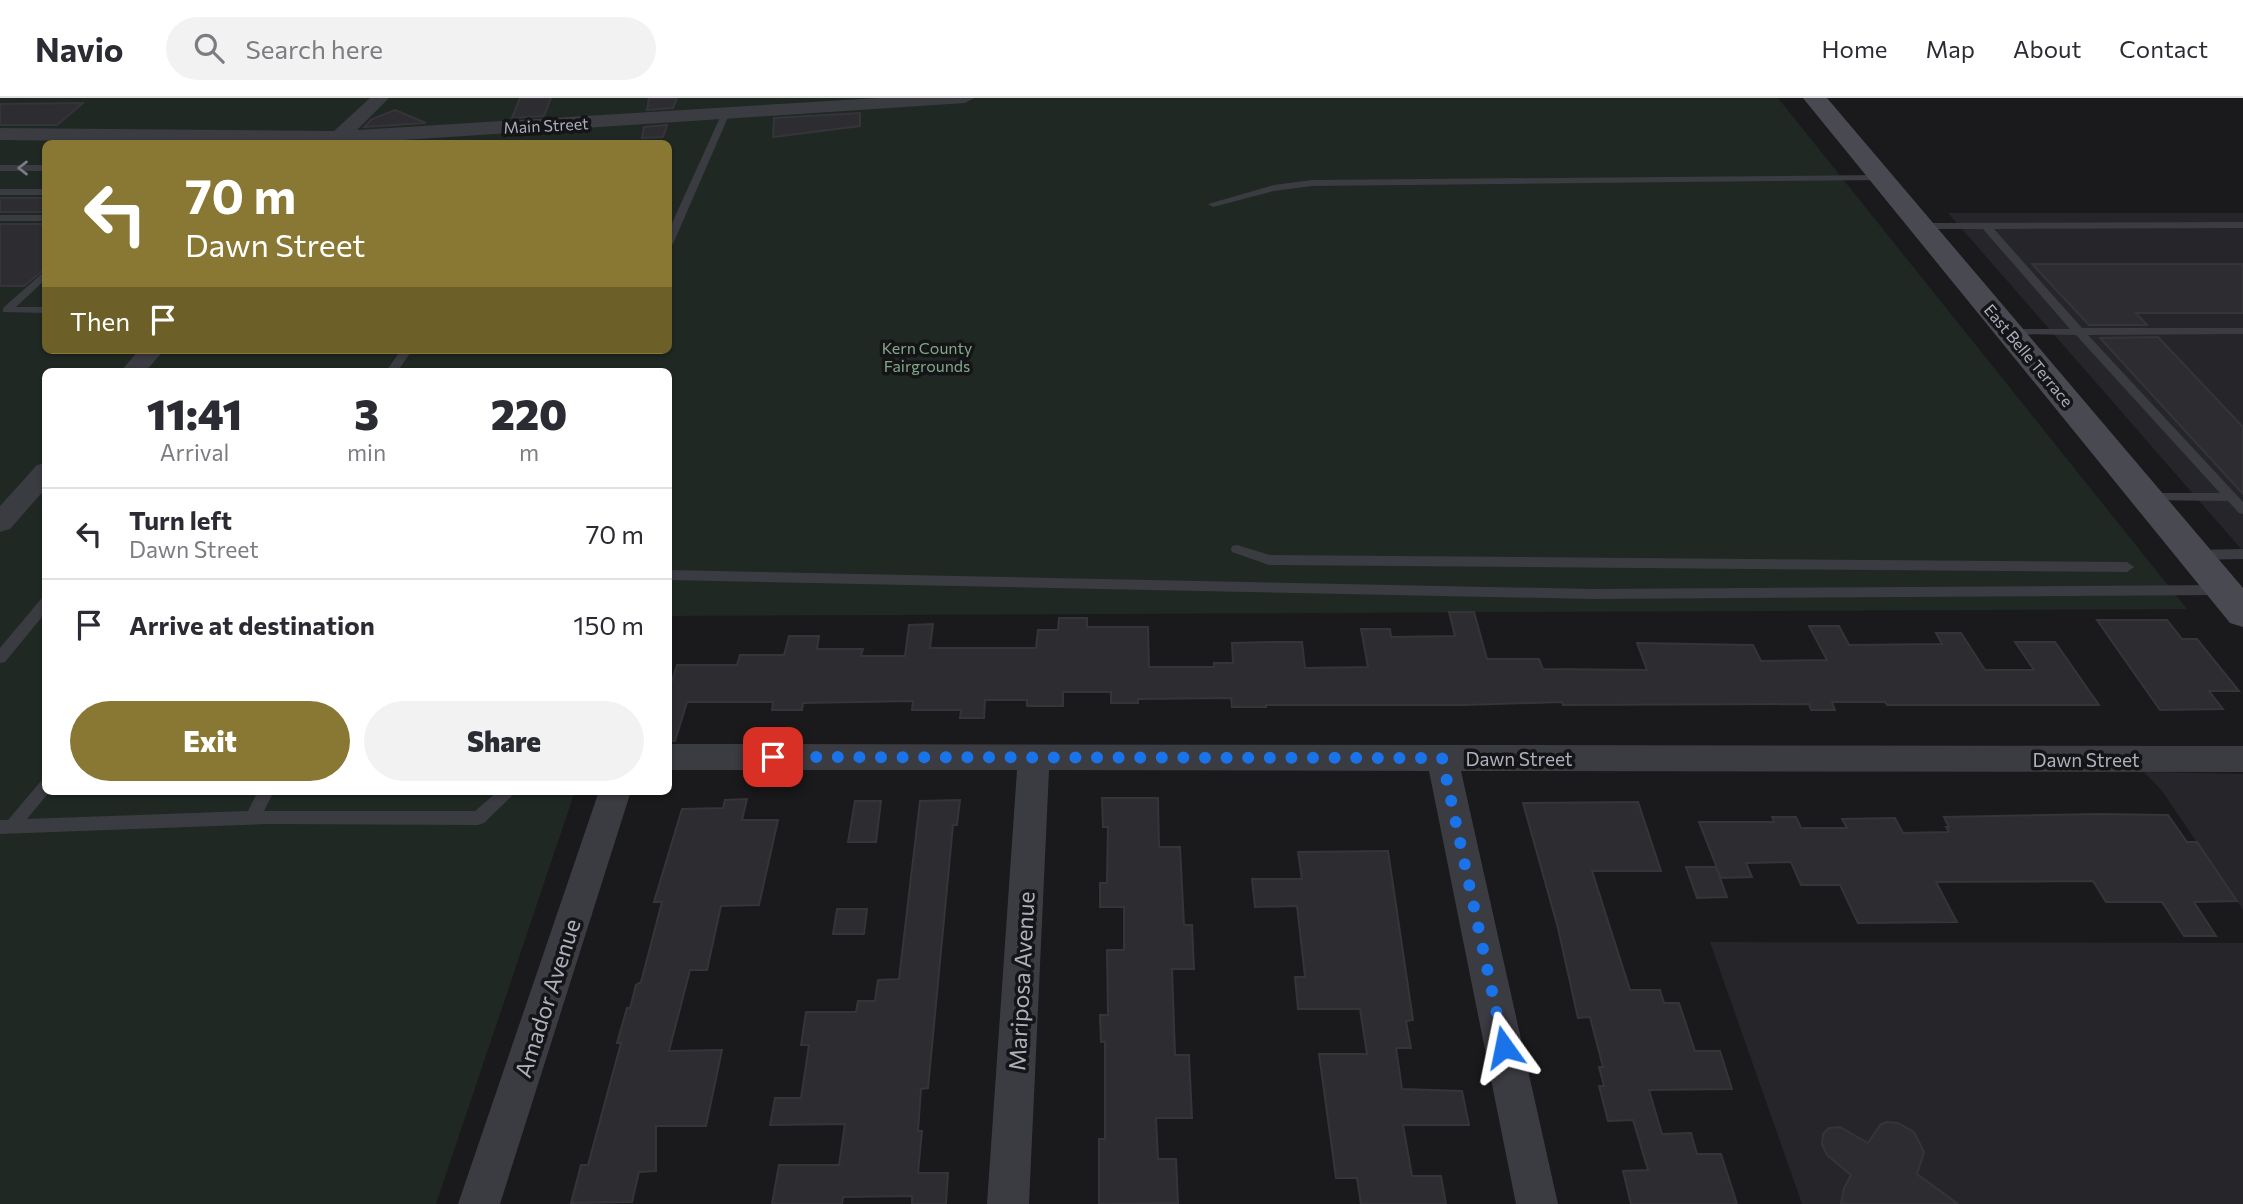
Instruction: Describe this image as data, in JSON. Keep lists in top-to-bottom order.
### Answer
{
  "streets": {
    "street": [
      "Main Street",
      "East Belle Terrace",
      "Dawn Street",
      "Mariposa Avenue",
      "Amador Avenue"
    ]
  },
  "crossings": [
    ["Dawn Street", "Mariposa Avenue"]
  ],
  "parks": ["Kern County Fairgrounds"],
  "page": {
    "header": "Navio",
    "search": "Search here",
    "nav": [
      "Home",
      "Map",
      "About",
      "Contact"
    ],
    "turn": ["70 m", "Dawn Street"],
    "then": "Then",
    "eta": [
      "11:41",
      "Arrival",
      "3",
      "min",
      "220",
      "m"
    ],
    "list": [
      {
        "name": "Turn left",
        "note": "Dawn Street",
        "value": "70 m"
      },
      {
        "name": "Arrive at destination",
        "value": "150 m"
      }
    ],
    "buttons": ["Exit", "Share"]
  }
}
